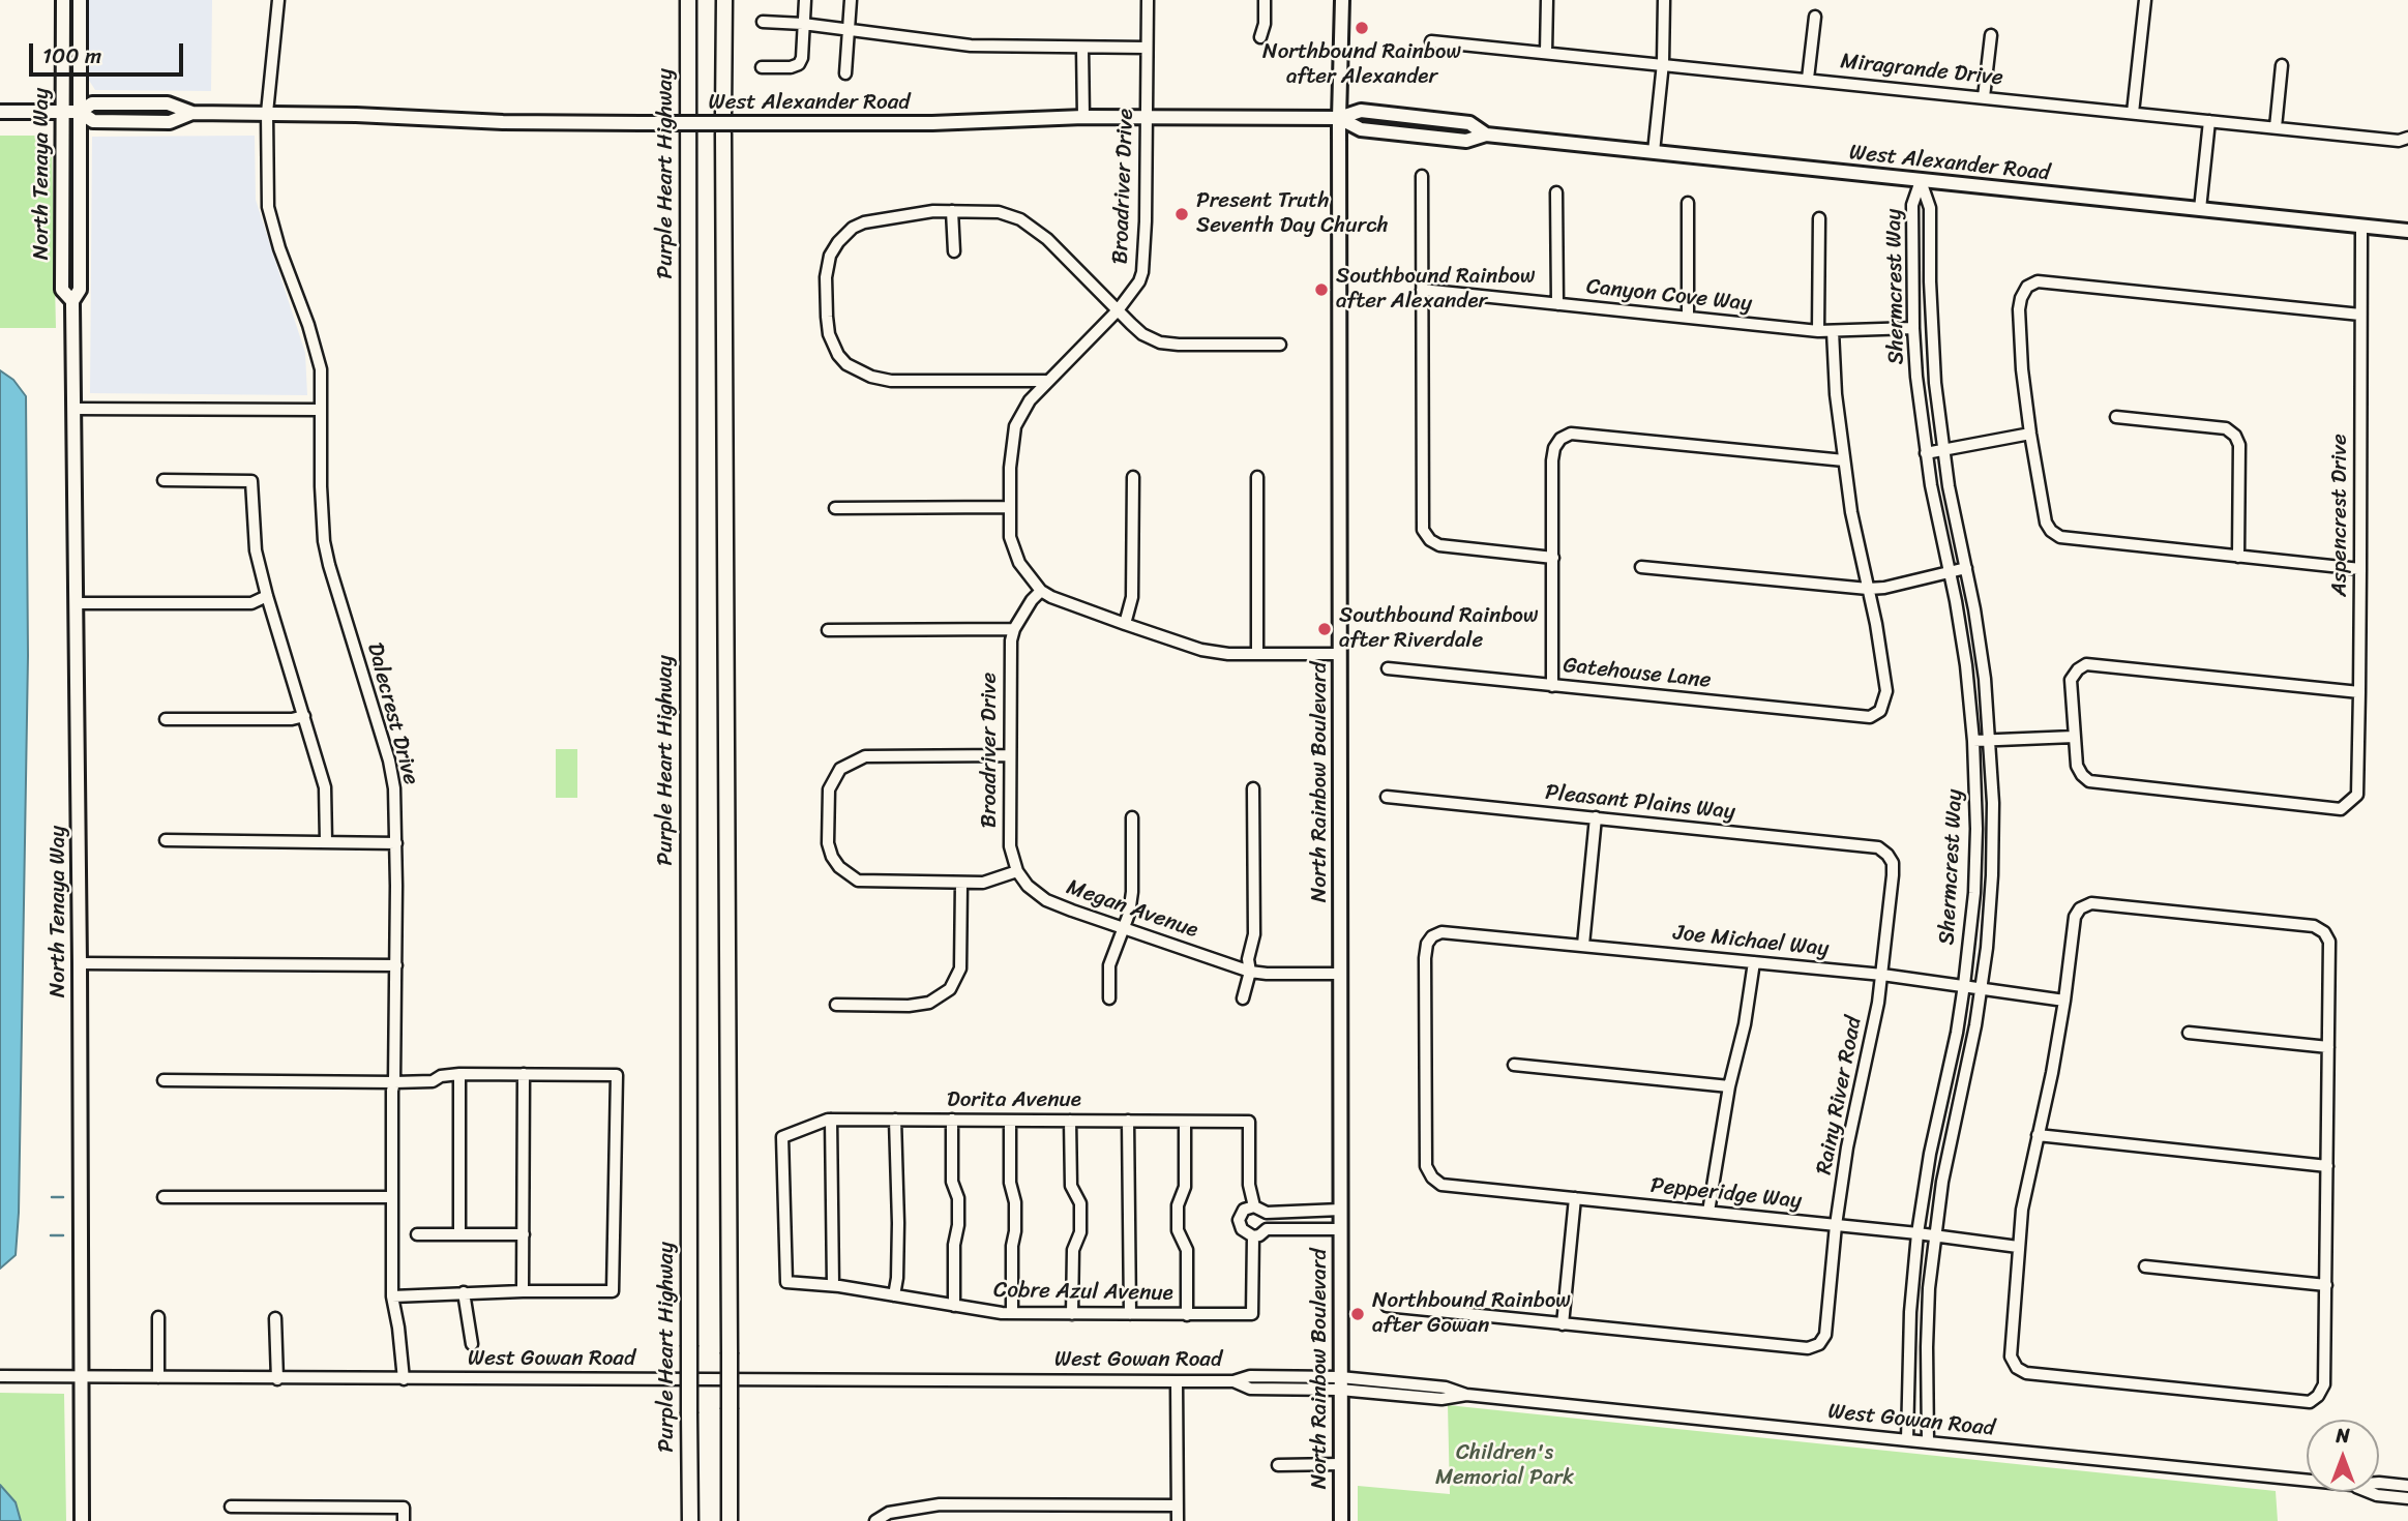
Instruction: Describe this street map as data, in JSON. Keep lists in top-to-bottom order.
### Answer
{
  "streets": {
    "highway": ["Purple Heart Highway"],
    "main road": ["West Alexander Road", "North Tenaya Way", "North Rainbow Boulevard"],
    "street": [
      "Miragrande Drive",
      "Broadriver Drive",
      "Shermcrest Way",
      "Canyon Cove Way",
      "Aspencrest Drive",
      "Gatehouse Lane",
      "Dalecrest Drive",
      "Pleasant Plains Way",
      "Megan Avenue",
      "Joe Michael Way",
      "Rainy River Road",
      "Dorita Avenue",
      "Pepperidge Way",
      "Cobre Azul Avenue",
      "West Gowan Road"
    ]
  },
  "crossings": [
    ["West Alexander Road", "North Tenaya Way"],
    ["West Alexander Road", "Broadriver Drive"],
    ["West Alexander Road", "Shermcrest Way"],
    ["West Alexander Road", "Aspencrest Drive"],
    ["West Alexander Road", "Dalecrest Drive"],
    ["West Alexander Road", "North Rainbow Boulevard"],
    ["North Tenaya Way", "West Gowan Road"],
    ["Broadriver Drive", "Megan Avenue"],
    ["Shermcrest Way", "Canyon Cove Way"],
    ["Shermcrest Way", "Joe Michael Way"],
    ["Shermcrest Way", "Pepperidge Way"],
    ["Shermcrest Way", "West Gowan Road"],
    ["Dalecrest Drive", "West Gowan Road"],
    ["North Rainbow Boulevard", "Megan Avenue"],
    ["North Rainbow Boulevard", "West Gowan Road"],
    ["Pleasant Plains Way", "Rainy River Road"],
    ["Joe Michael Way", "Rainy River Road"],
    ["Joe Michael Way", "Pepperidge Way"],
    ["Rainy River Road", "Pepperidge Way"],
    ["Dorita Avenue", "Cobre Azul Avenue"]
  ],
  "parks": ["Children's Memorial Park"],
  "places": [
    "Northbound Rainbow after Alexander",
    "Present Truth Seventh Day Church",
    "Southbound Rainbow after Alexander",
    "Southbound Rainbow after Riverdale",
    "Northbound Rainbow after Gowan"
  ],
  "scale_bar": "100 m",
  "north": "top"
}
